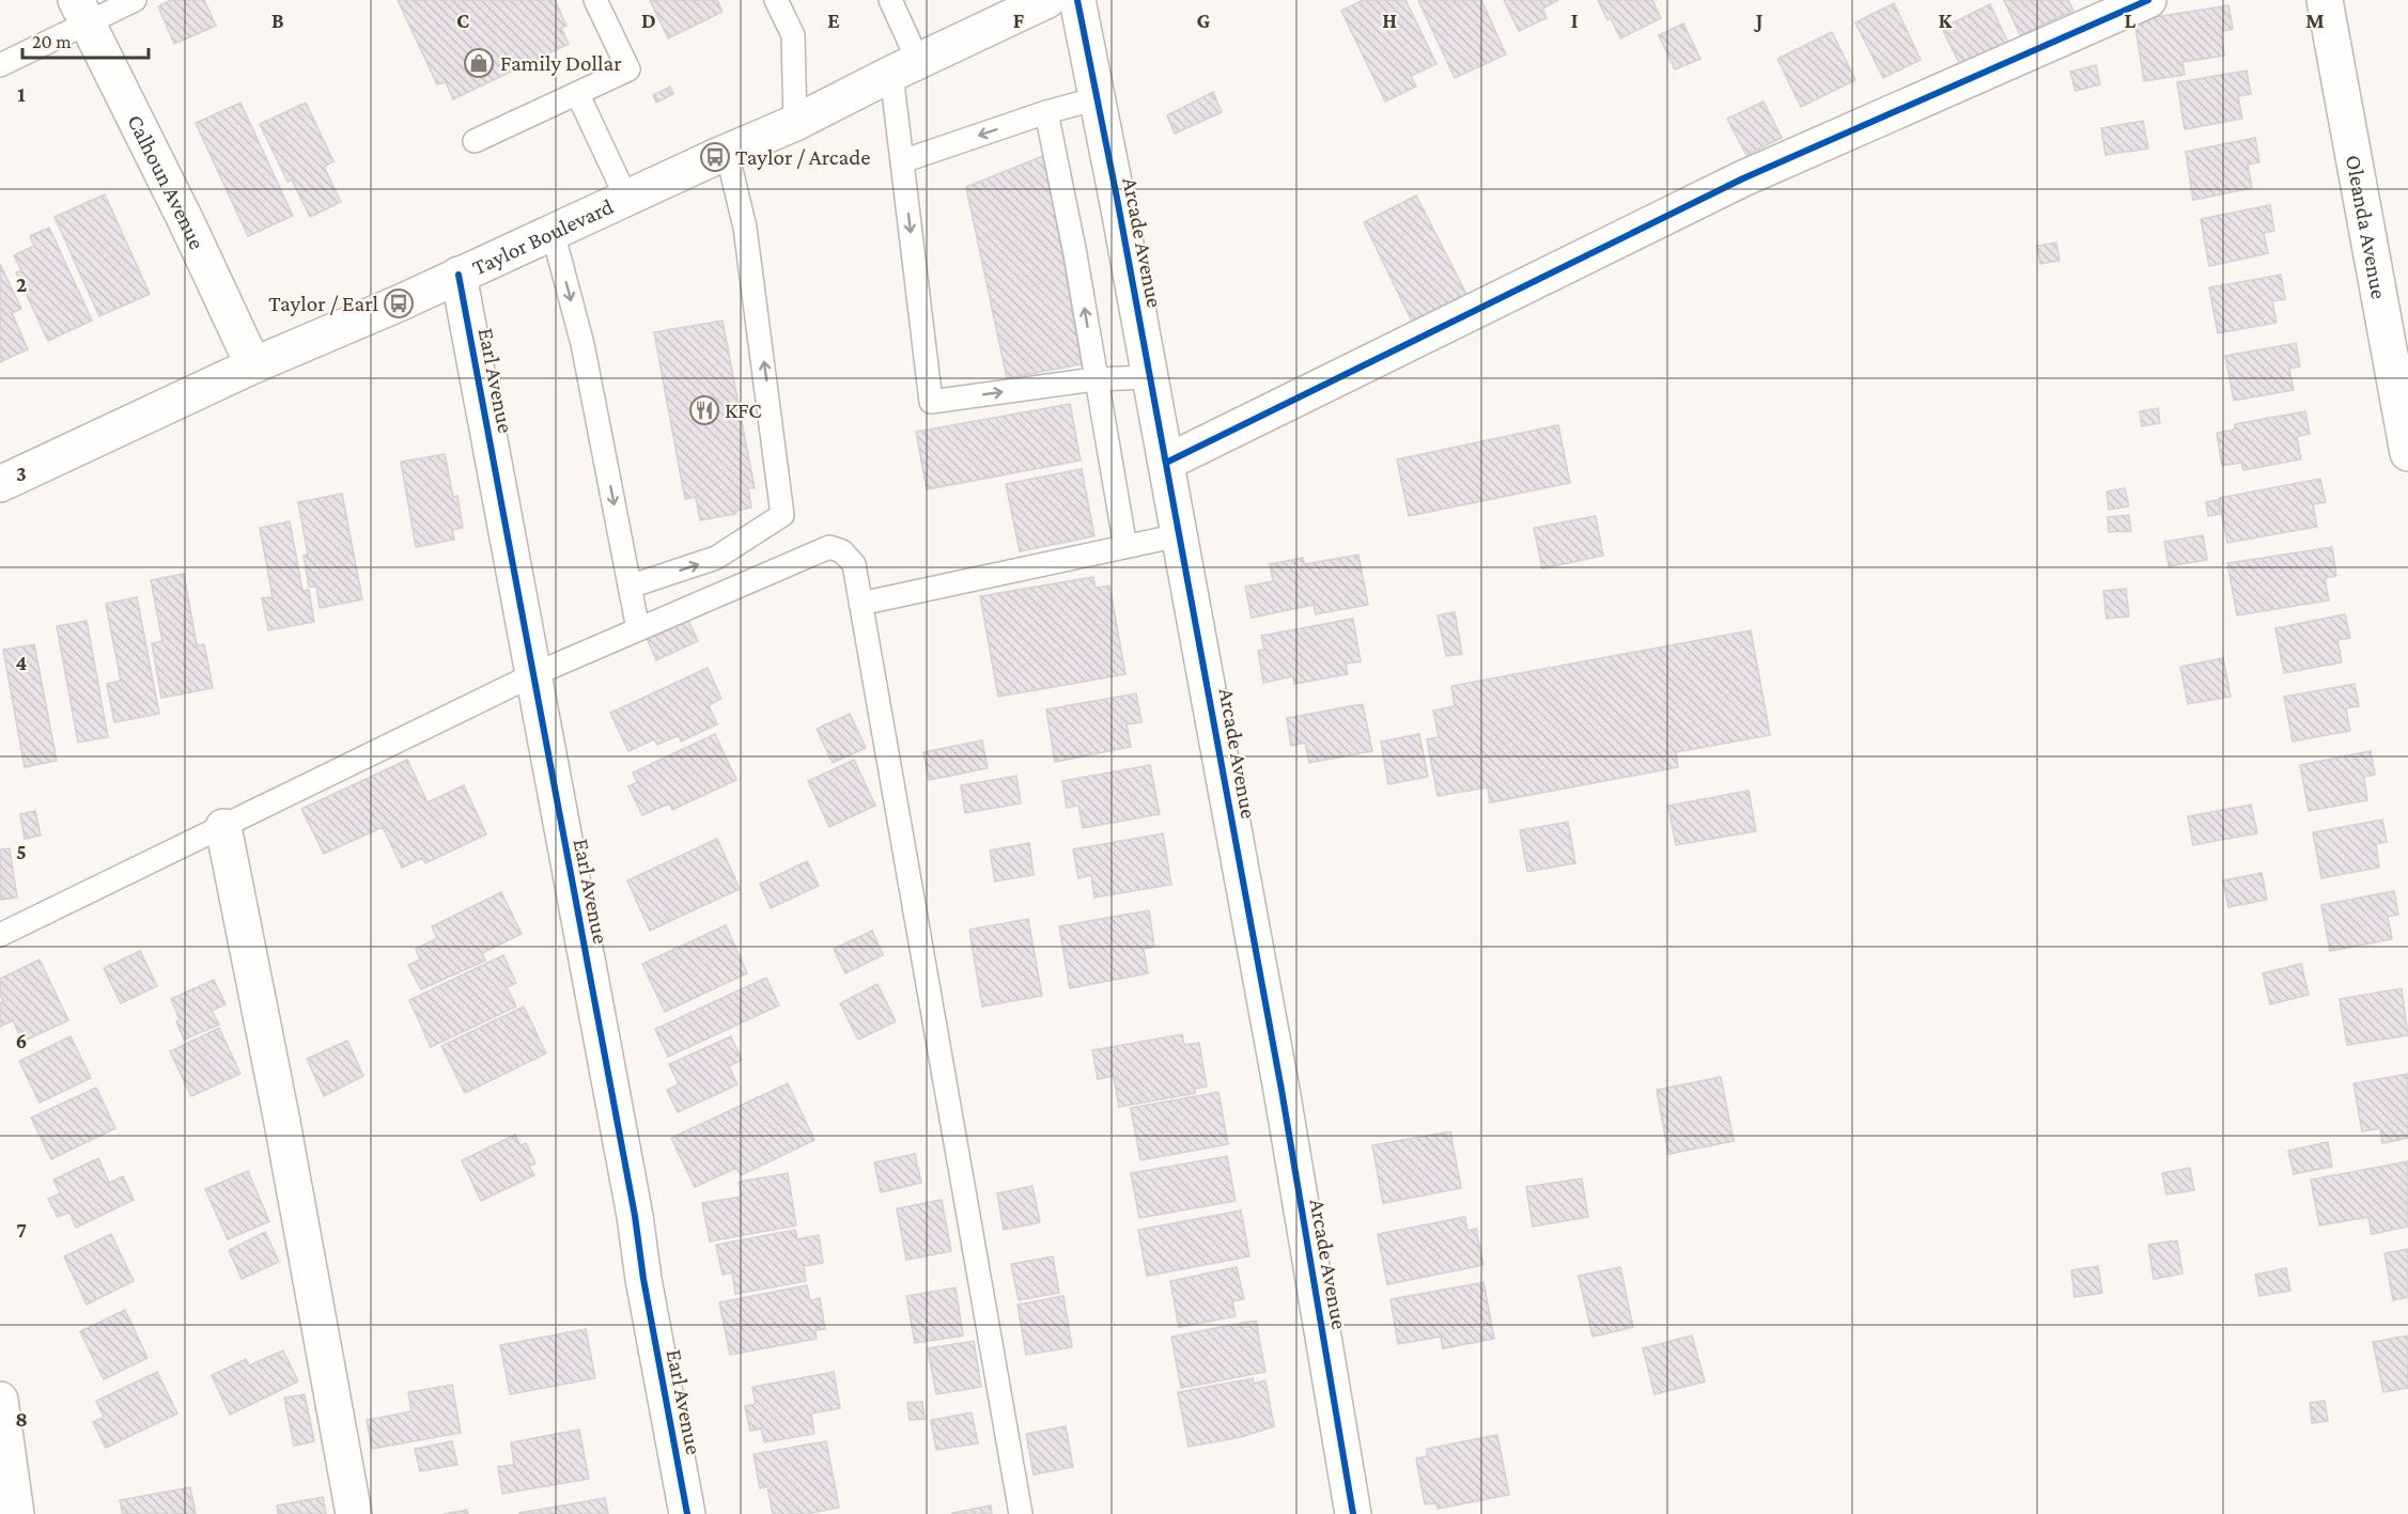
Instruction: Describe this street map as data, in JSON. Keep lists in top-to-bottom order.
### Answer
{
  "streets": {
    "street": [
      "Calhoun Avenue",
      "Oleanda Avenue",
      "Taylor Boulevard",
      "Arcade Avenue",
      "Earl Avenue"
    ]
  },
  "crossings": [
    ["Calhoun Avenue", "Taylor Boulevard"],
    ["Taylor Boulevard", "Earl Avenue"]
  ],
  "places": {
    "shop": ["Family Dollar"],
    "bus stop": ["Taylor / Arcade", "Taylor / Earl"],
    "restaurant": ["KFC"]
  },
  "scale_bar": "20 m",
  "grid": {
    "columns": [
      "B",
      "C",
      "D",
      "E",
      "F",
      "G",
      "H",
      "I",
      "J",
      "K",
      "L",
      "M"
    ],
    "rows": [
      "1",
      "2",
      "3",
      "4",
      "5",
      "6",
      "7",
      "8"
    ]
  }
}
